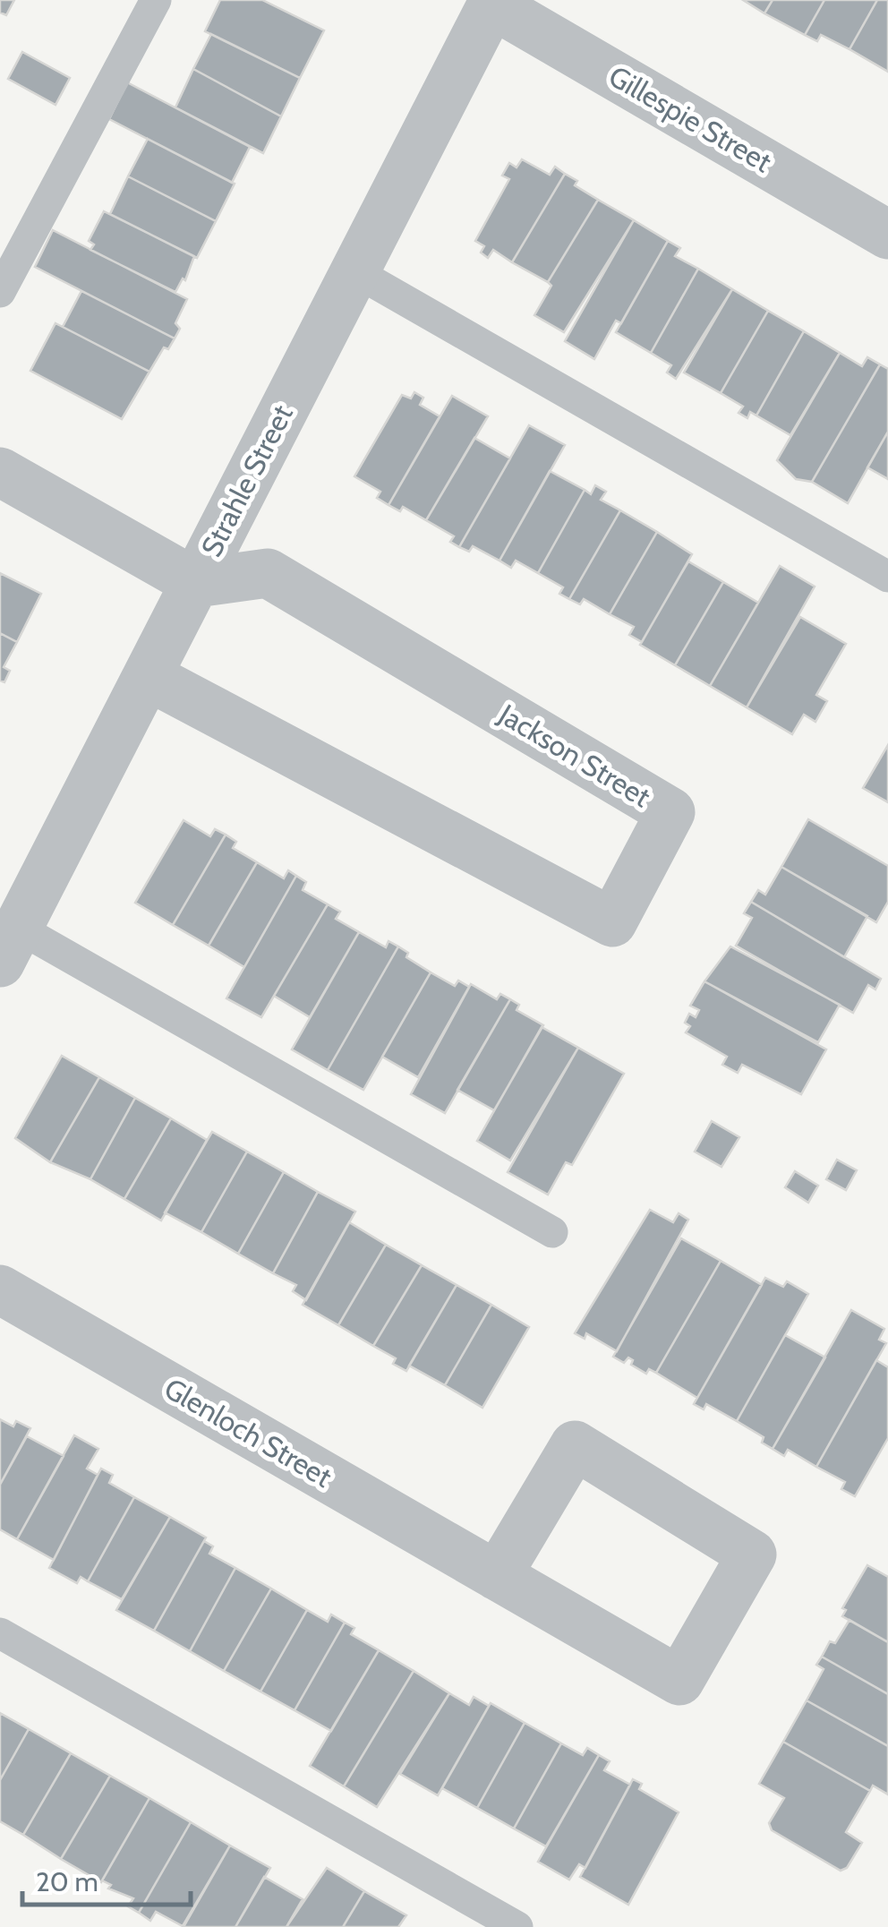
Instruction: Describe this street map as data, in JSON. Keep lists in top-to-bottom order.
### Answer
{
  "streets": {
    "street": [
      "Gillespie Street",
      "Strahle Street",
      "Jackson Street",
      "Glenloch Street"
    ]
  },
  "crossings": [
    ["Gillespie Street", "Strahle Street"],
    ["Strahle Street", "Jackson Street"]
  ],
  "scale_bar": "20 m"
}
